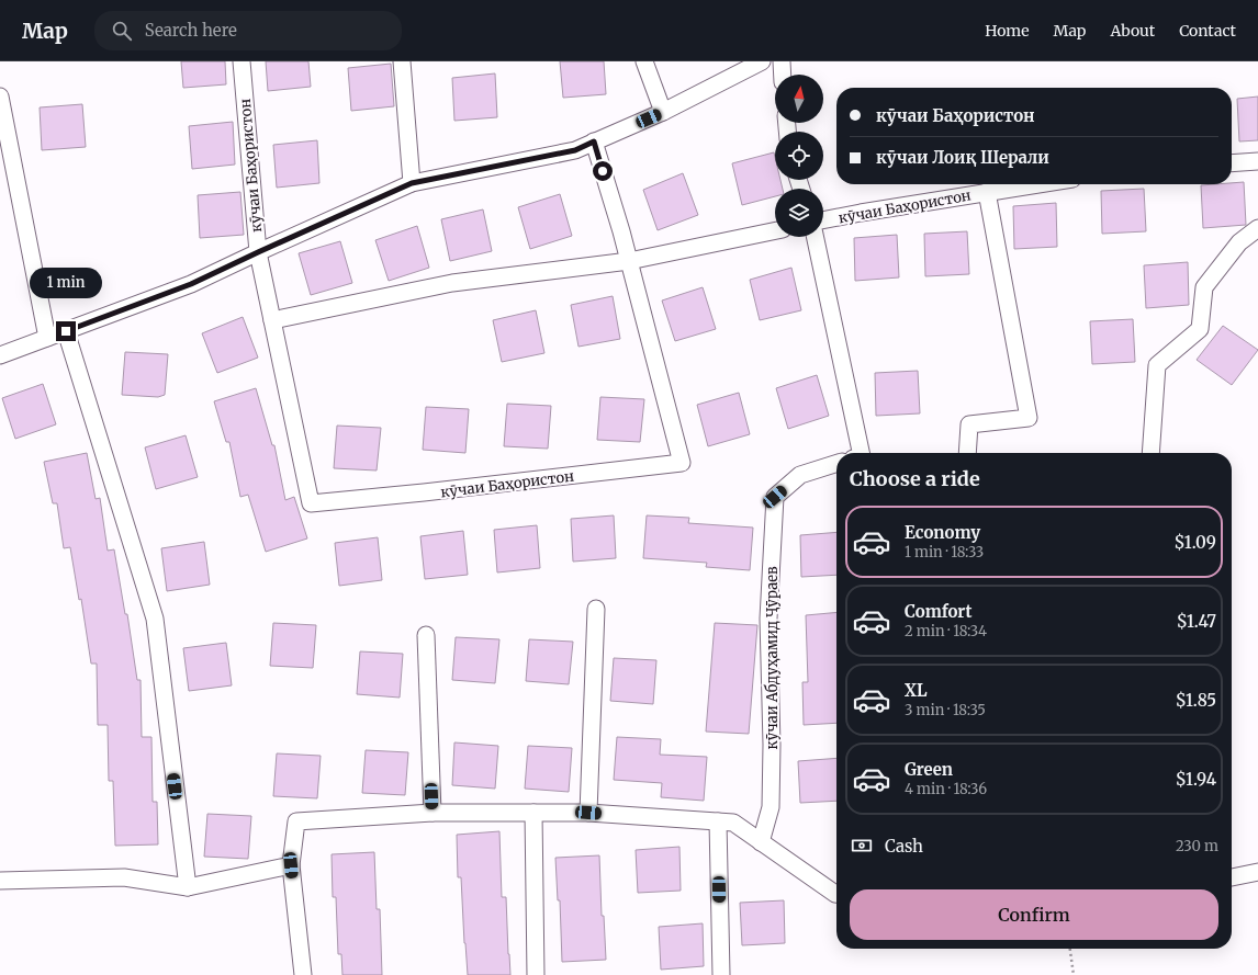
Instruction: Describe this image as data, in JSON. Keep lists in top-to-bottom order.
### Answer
{
  "streets": {
    "street": ["кӯчаи Баҳористон", "кӯчаи Абдуҳамид Ҷӯраев"]
  },
  "north": "top",
  "page": {
    "header": "Map",
    "search": "Search here",
    "nav": [
      "Home",
      "Map",
      "About",
      "Contact"
    ],
    "banner": ["кӯчаи Баҳористон", "кӯчаи Лоиқ Шерали"],
    "bubble": "1 min",
    "heading": "Choose a ride",
    "list": [
      {
        "name": "Economy",
        "note": "1 min · 18:33",
        "value": "$1.09"
      },
      {
        "name": "Comfort",
        "note": "2 min · 18:34",
        "value": "$1.47"
      },
      {
        "name": "XL",
        "note": "3 min · 18:35",
        "value": "$1.85"
      },
      {
        "name": "Green",
        "note": "4 min · 18:36",
        "value": "$1.94"
      }
    ],
    "pay": ["Cash", "230 m"],
    "buttons": "Confirm"
  }
}
